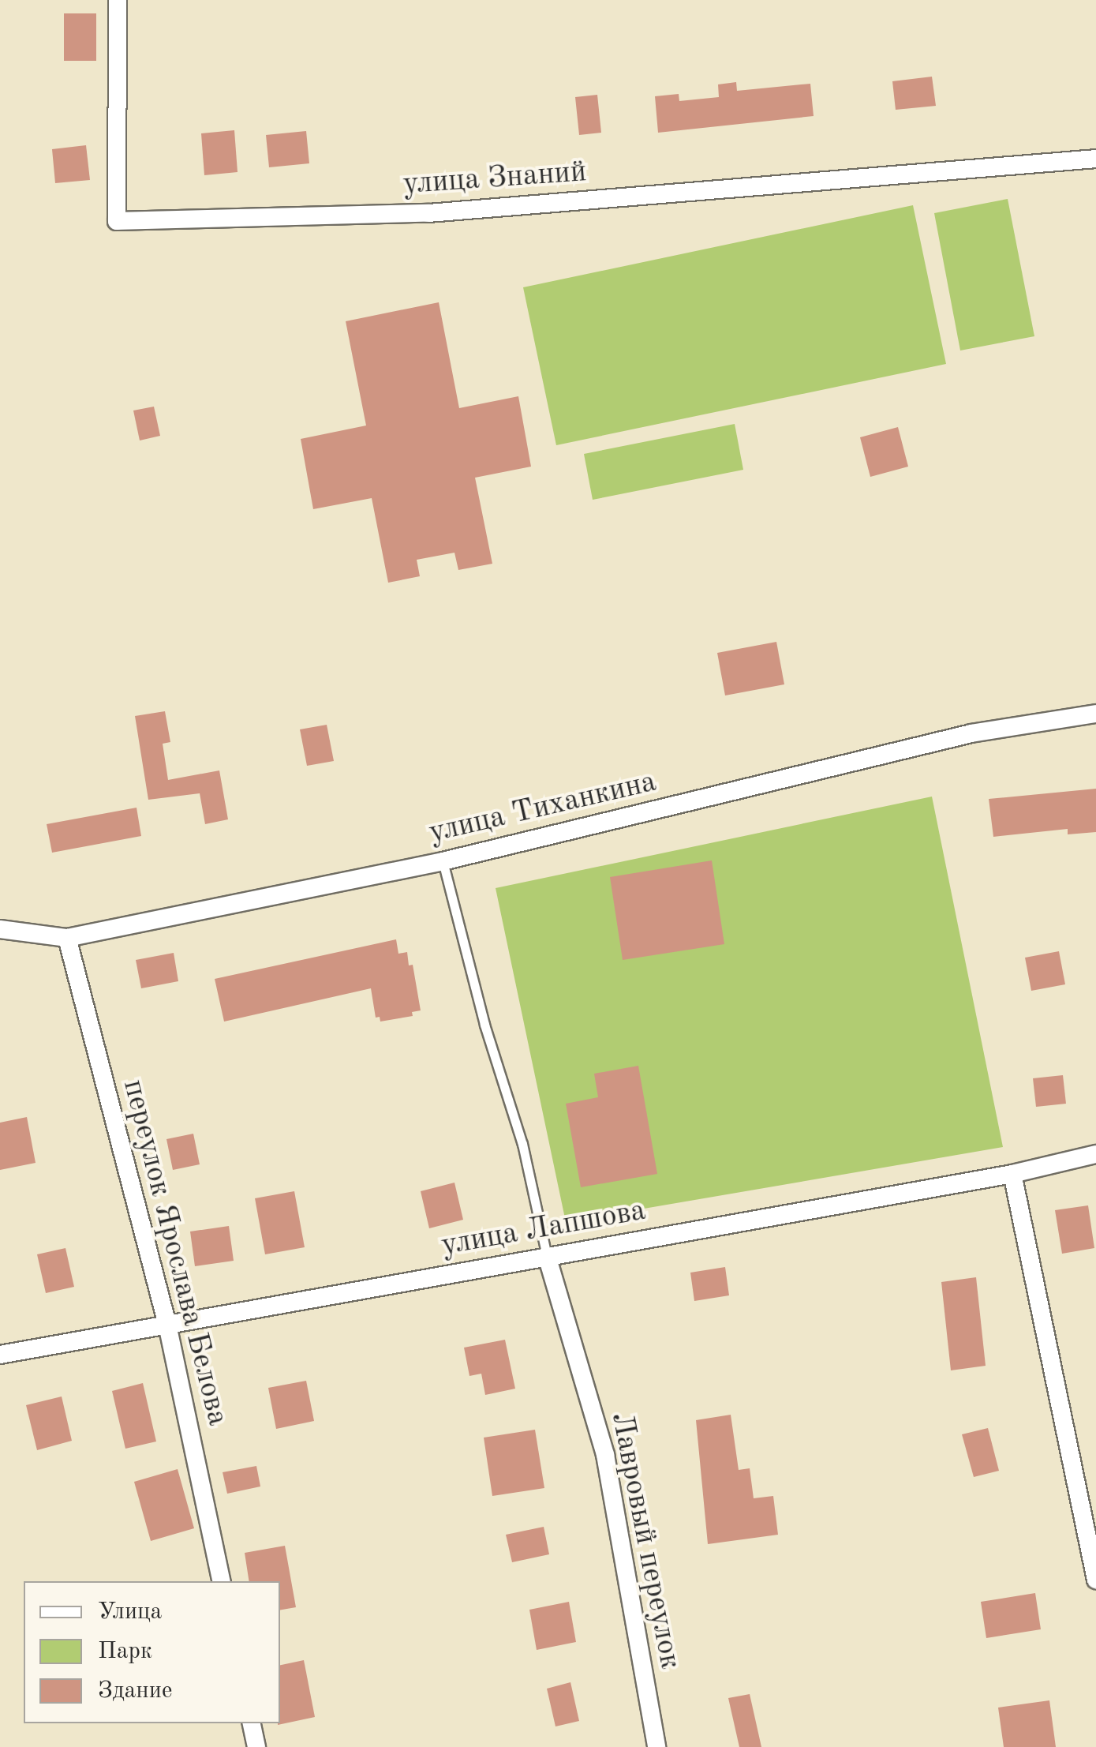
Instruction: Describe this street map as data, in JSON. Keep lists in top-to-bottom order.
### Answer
{
  "streets": {
    "street": [
      "улица Знаний",
      "улица Тиханкина",
      "улица Лапшова",
      "переулок Ярослава Белова",
      "Лавровый переулок"
    ]
  },
  "crossings": [
    ["улица Тиханкина", "переулок Ярослава Белова"],
    ["улица Лапшова", "переулок Ярослава Белова"],
    ["улица Лапшова", "Лавровый переулок"]
  ],
  "legend": ["Улица", "Парк", "Здание"]
}
